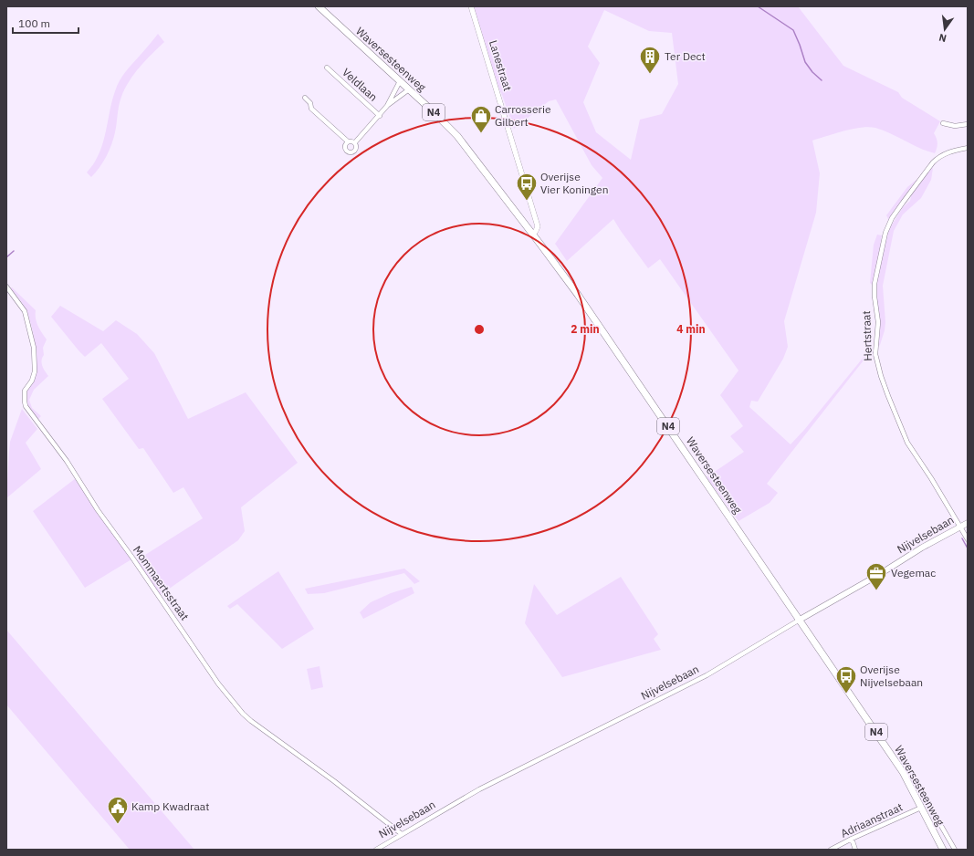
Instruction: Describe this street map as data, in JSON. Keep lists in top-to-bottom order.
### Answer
{
  "streets": {
    "main road": ["Waversesteenweg", "N4", "Nijvelsebaan"],
    "street": [
      "Lanestraat",
      "Veldlaan",
      "Hertstraat",
      "Mommaertsstraat",
      "Adriaanstraat"
    ]
  },
  "crossings": [
    ["Waversesteenweg", "Lanestraat"],
    ["Waversesteenweg", "Veldlaan"],
    ["Waversesteenweg", "Nijvelsebaan"],
    ["Waversesteenweg", "Adriaanstraat"],
    ["Hertstraat", "Nijvelsebaan"],
    ["Nijvelsebaan", "Mommaertsstraat"]
  ],
  "places": {
    "building": ["Ter Dect"],
    "shop": ["Carrosserie Gilbert"],
    "bus stop": ["Overijse Vier Koningen", "Overijse Nijvelsebaan"],
    "office": ["Vegemac"],
    "public building": ["Kamp Kwadraat"]
  },
  "scale_bar": "100 m",
  "north": "bottom",
  "rings": ["2 min", "4 min"]
}
